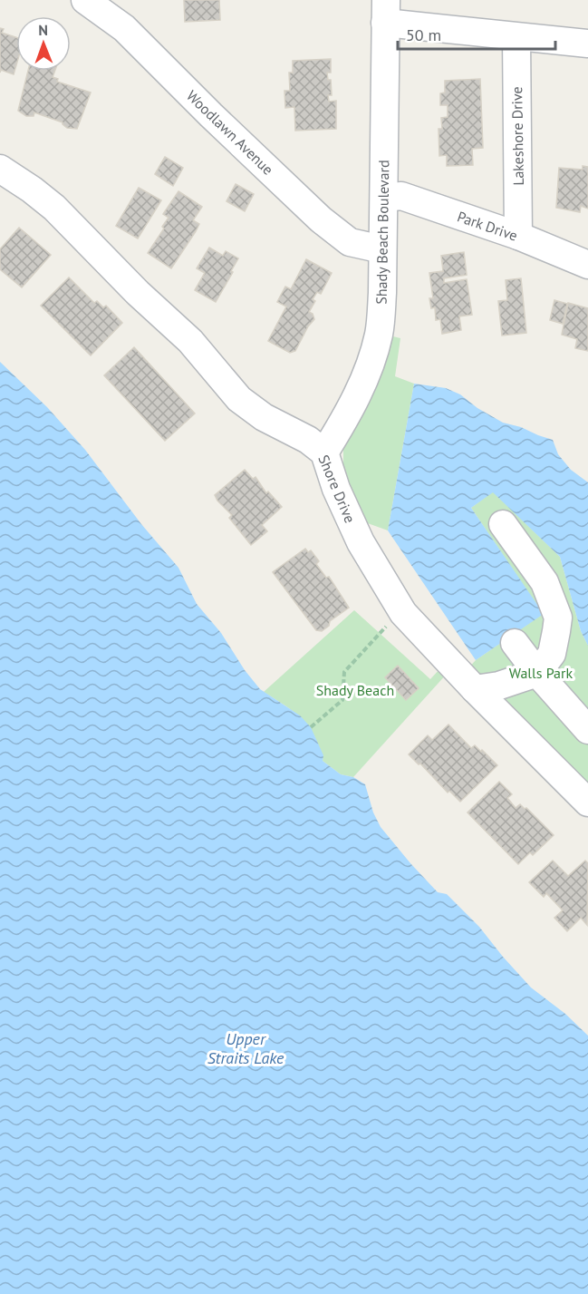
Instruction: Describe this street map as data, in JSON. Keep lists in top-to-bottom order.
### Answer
{
  "streets": {
    "street": [
      "Woodlawn Avenue",
      "Lakeshore Drive",
      "Park Drive",
      "Shady Beach Boulevard",
      "Shore Drive"
    ]
  },
  "crossings": [
    ["Woodlawn Avenue", "Shady Beach Boulevard"],
    ["Lakeshore Drive", "Park Drive"],
    ["Park Drive", "Shady Beach Boulevard"],
    ["Shady Beach Boulevard", "Shore Drive"]
  ],
  "water": ["Upper Straits Lake"],
  "parks": ["Walls Park", "Shady Beach"],
  "scale_bar": "50 m",
  "north": "top"
}
